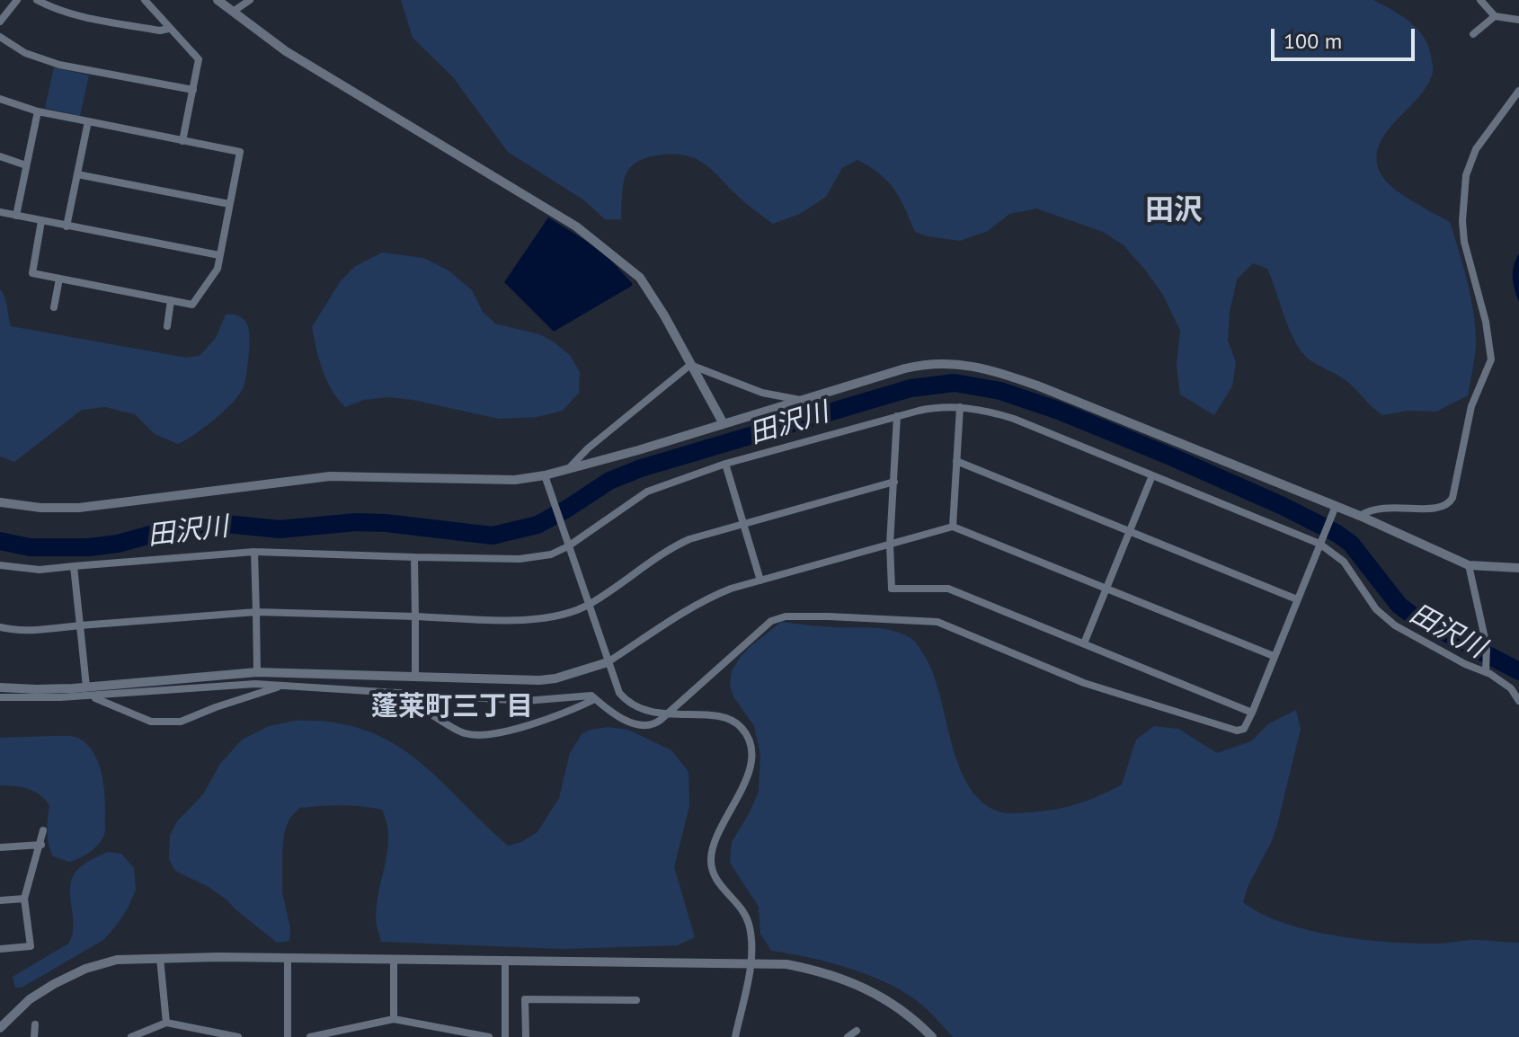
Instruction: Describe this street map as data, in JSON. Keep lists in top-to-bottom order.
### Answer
{
  "districts": ["田沢", "蓬莱町三丁目"],
  "water": ["田沢川"],
  "scale_bar": "100 m"
}
